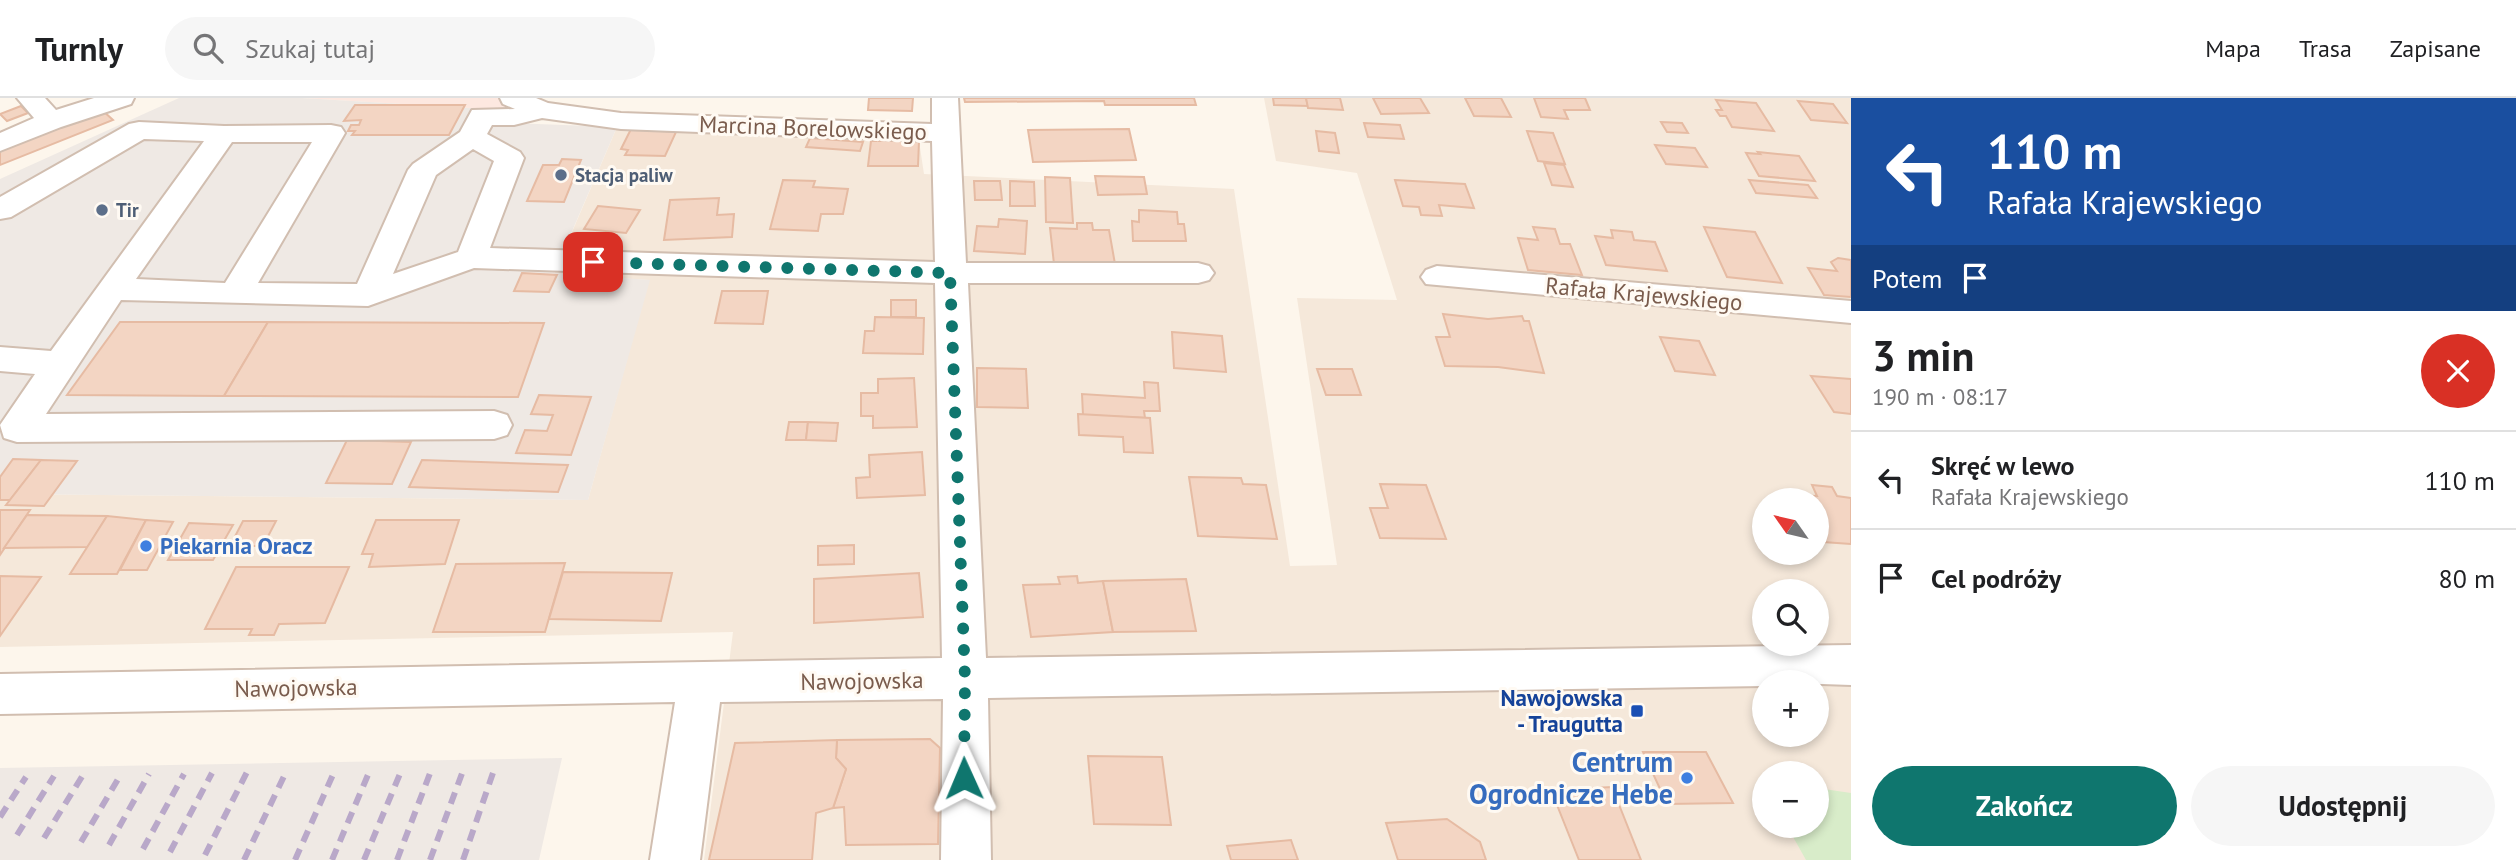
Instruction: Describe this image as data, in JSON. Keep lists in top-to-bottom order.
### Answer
{
  "streets": {
    "street": ["Marcina Borelowskiego", "Rafała Krajewskiego", "Nawojowska"]
  },
  "crossings": [
    ["Marcina Borelowskiego", "Nawojowska"]
  ],
  "places": {
    "other": [
      "Stacja paliw",
      "Tir",
      "Piekarnia Oracz",
      "Centrum Ogrodnicze Hebe"
    ],
    "transit": ["Nawojowska - Traugutta"]
  },
  "north": "top left",
  "page": {
    "header": "Turnly",
    "search": "Szukaj tutaj",
    "nav": ["Mapa", "Trasa", "Zapisane"],
    "turn": ["110 m", "Rafała Krajewskiego"],
    "then": "Potem",
    "heading": ["3 min", "190 m · 08:17"],
    "list": [
      {
        "name": "Skręć w lewo",
        "note": "Rafała Krajewskiego",
        "value": "110 m"
      },
      {
        "name": "Cel podróży",
        "value": "80 m"
      }
    ],
    "map_buttons": ["+", "−"],
    "buttons": ["Zakończ", "Udostępnij"]
  }
}
